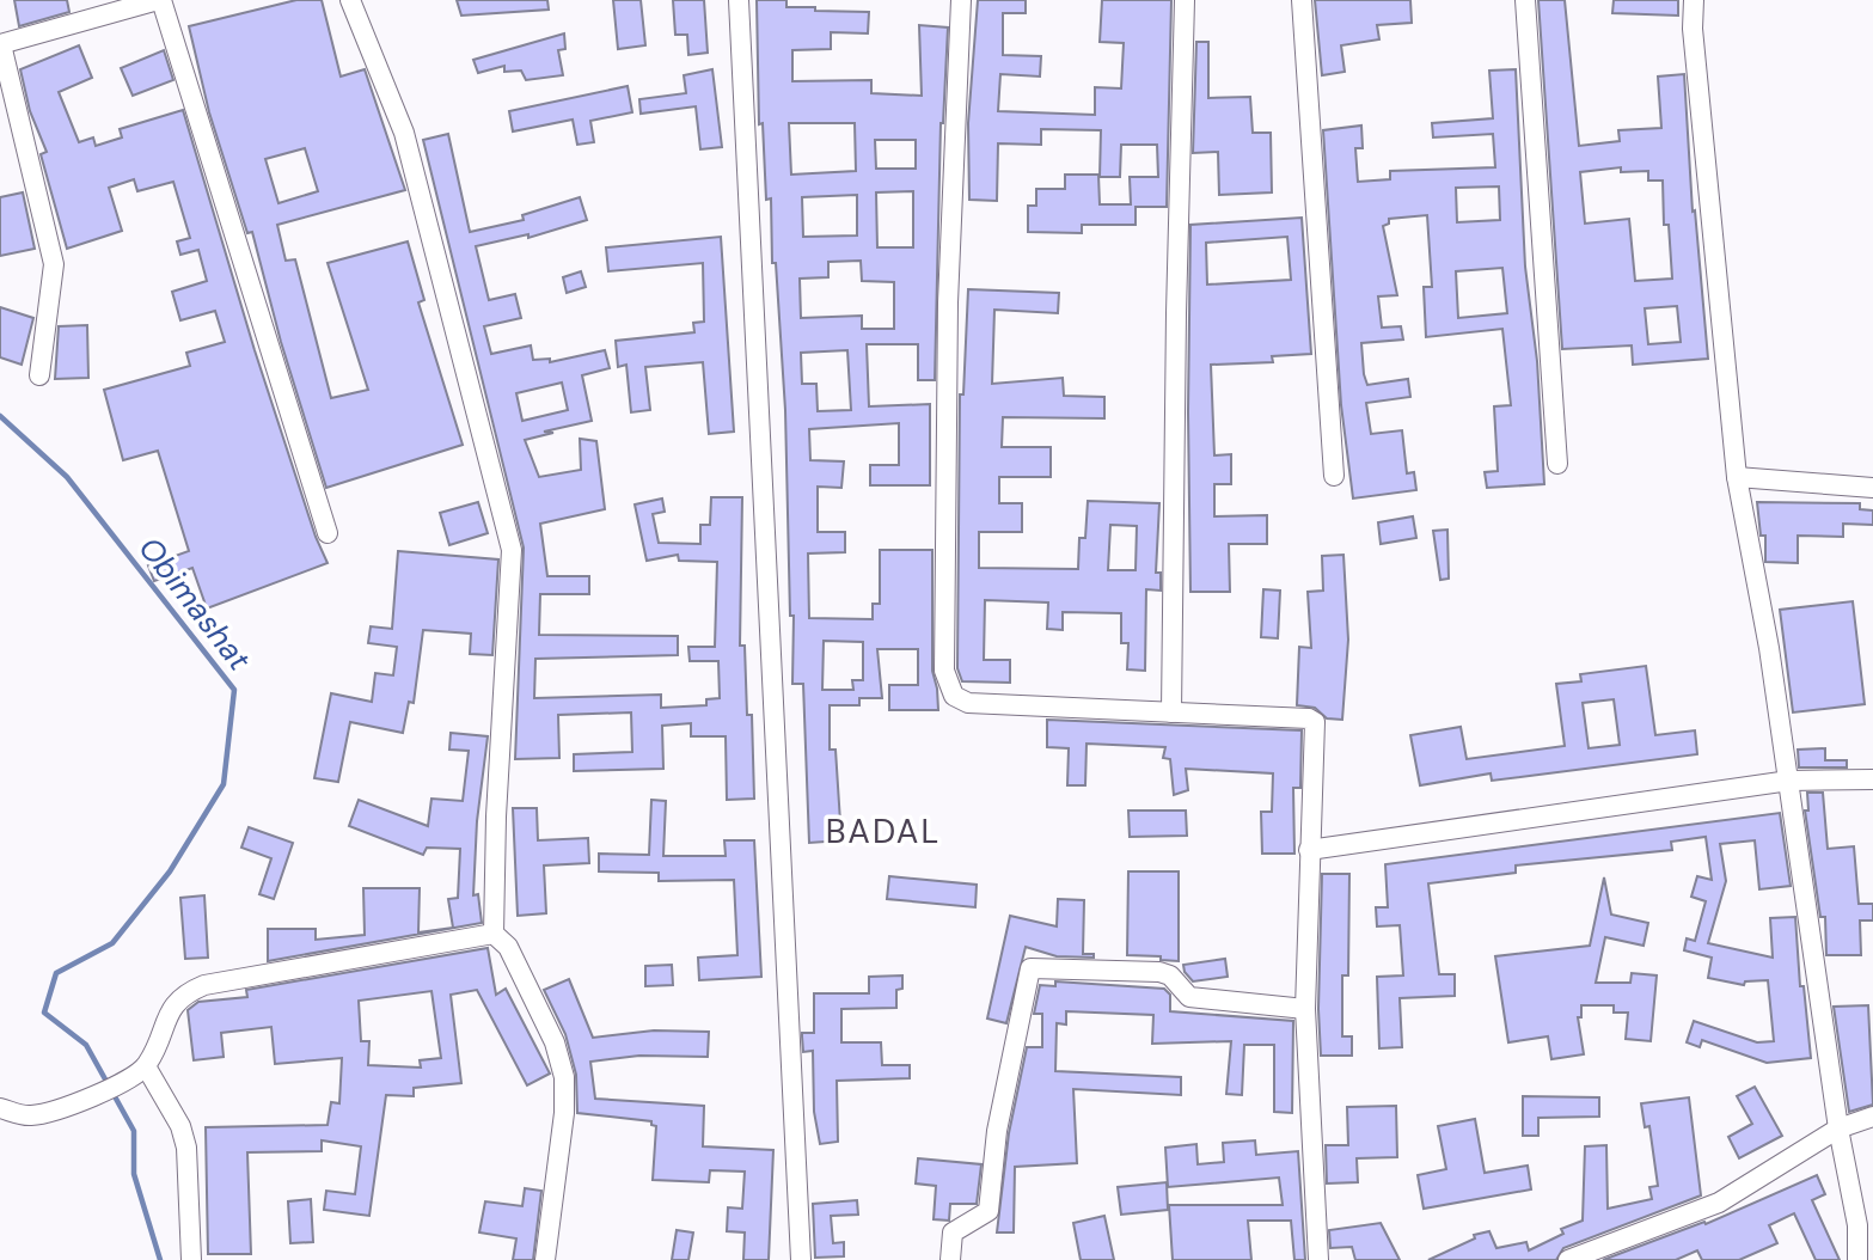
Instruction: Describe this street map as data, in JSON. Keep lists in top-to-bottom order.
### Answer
{
  "districts": ["BADAL"],
  "water": ["Obimashat"]
}
